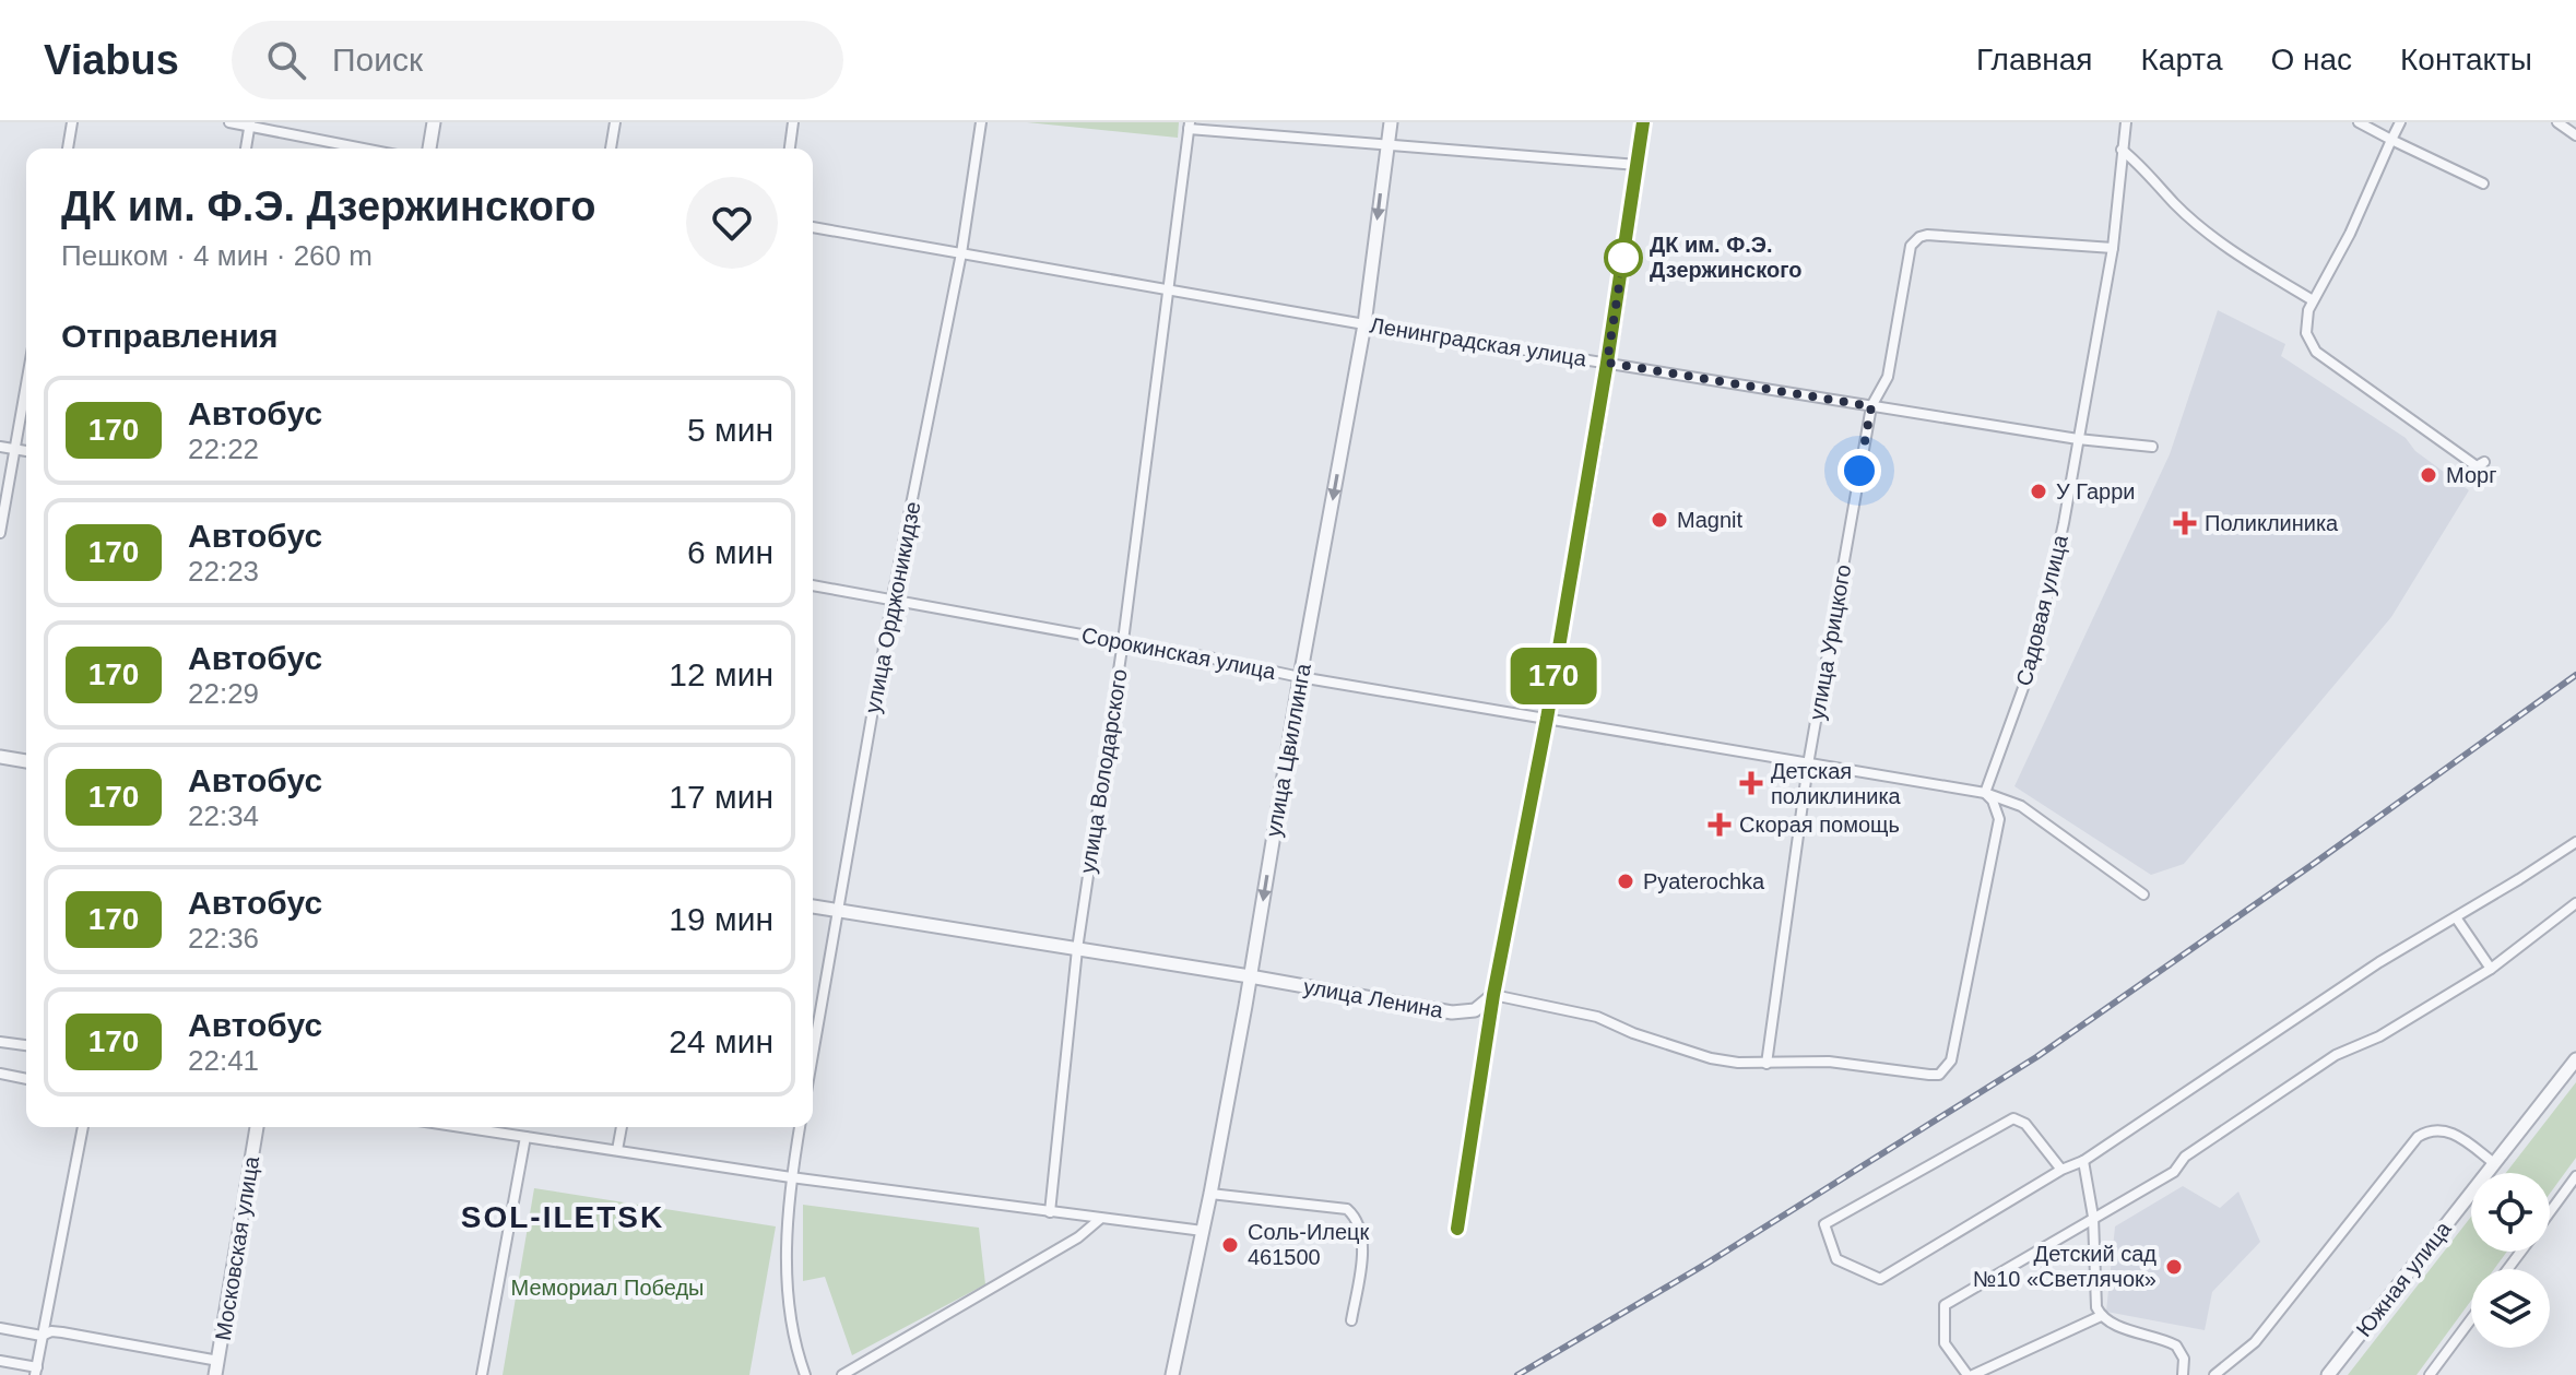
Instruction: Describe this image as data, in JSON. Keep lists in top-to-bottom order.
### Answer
{
  "streets": {
    "street": [
      "Ленинградская улица",
      "улица Орджоникидзе",
      "Садовая улица",
      "улица Урицкого",
      "Сорокинская улица",
      "улица Цвиллинга",
      "улица Володарского",
      "улица Ленина",
      "Московская улица",
      "Южная улица"
    ]
  },
  "crossings": [
    ["Ленинградская улица", "улица Орджоникидзе"],
    ["Ленинградская улица", "Садовая улица"],
    ["Ленинградская улица", "улица Урицкого"],
    ["Ленинградская улица", "улица Цвиллинга"],
    ["Ленинградская улица", "улица Володарского"],
    ["улица Орджоникидзе", "Сорокинская улица"],
    ["улица Орджоникидзе", "улица Ленина"],
    ["Садовая улица", "улица Урицкого"],
    ["Садовая улица", "Сорокинская улица"],
    ["улица Урицкого", "Сорокинская улица"],
    ["Сорокинская улица", "улица Цвиллинга"],
    ["Сорокинская улица", "улица Володарского"],
    ["улица Цвиллинга", "улица Ленина"],
    ["улица Володарского", "улица Ленина"]
  ],
  "one_way": ["улица Цвиллинга"],
  "districts": ["SOL-ILETSK"],
  "parks": ["Мемориал Победы"],
  "places": {
    "other": [
      "ДК им. Ф.Э. Дзержинского",
      "Морг",
      "У Гарри",
      "Magnit",
      "Pyaterochka",
      "Соль-Илецк 461500",
      "Детский сад №10 «Светлячок»"
    ],
    "health": ["Поликлиника", "Детская поликлиника", "Скорая помощь"]
  },
  "lines": ["bus line 170"],
  "page": {
    "header": "Viabus",
    "search": "Поиск",
    "nav": [
      "Главная",
      "Карта",
      "О нас",
      "Контакты"
    ],
    "on_map": "170",
    "heading": [
      ["ДК им. Ф.Э. Дзержинского", "Пешком · 4 мин · 260 m"],
      "Отправления"
    ],
    "list": [
      {
        "mark": "170",
        "name": "Автобус",
        "note": "22:22",
        "value": "5 мин"
      },
      {
        "mark": "170",
        "name": "Автобус",
        "note": "22:23",
        "value": "6 мин"
      },
      {
        "mark": "170",
        "name": "Автобус",
        "note": "22:29",
        "value": "12 мин"
      },
      {
        "mark": "170",
        "name": "Автобус",
        "note": "22:34",
        "value": "17 мин"
      },
      {
        "mark": "170",
        "name": "Автобус",
        "note": "22:36",
        "value": "19 мин"
      },
      {
        "mark": "170",
        "name": "Автобус",
        "note": "22:41",
        "value": "24 мин"
      }
    ]
  }
}
